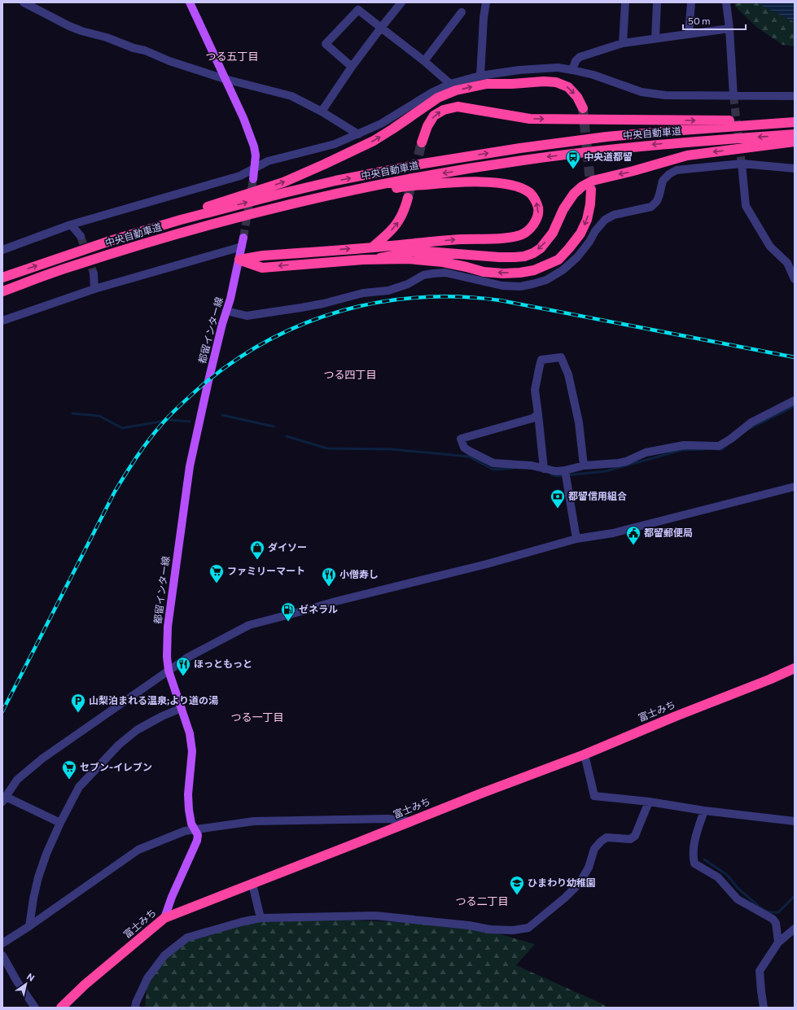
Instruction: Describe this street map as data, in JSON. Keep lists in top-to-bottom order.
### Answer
{
  "streets": {
    "highway": ["中央自動車道", "富士みち"],
    "main road": ["都留インター線"]
  },
  "crossings": [
    ["都留インター線", "富士みち"]
  ],
  "districts": [
    "つる五丁目",
    "つる四丁目",
    "つる一丁目",
    "つる二丁目"
  ],
  "places": {
    "bus stop": ["中央道都留"],
    "bank": ["都留信用組合"],
    "public building": ["都留郵便局"],
    "shop": ["ダイソー"],
    "supermarket": ["ファミリーマート", "セブン-イレブン"],
    "restaurant": ["小僧寿し", "ほっともっと"],
    "fuel station": ["ゼネラル"],
    "parking": ["山梨泊まれる温泉;より道の湯"],
    "school or university": ["ひまわり幼稚園"]
  },
  "scale_bar": "50 m",
  "north": "top right"
}
